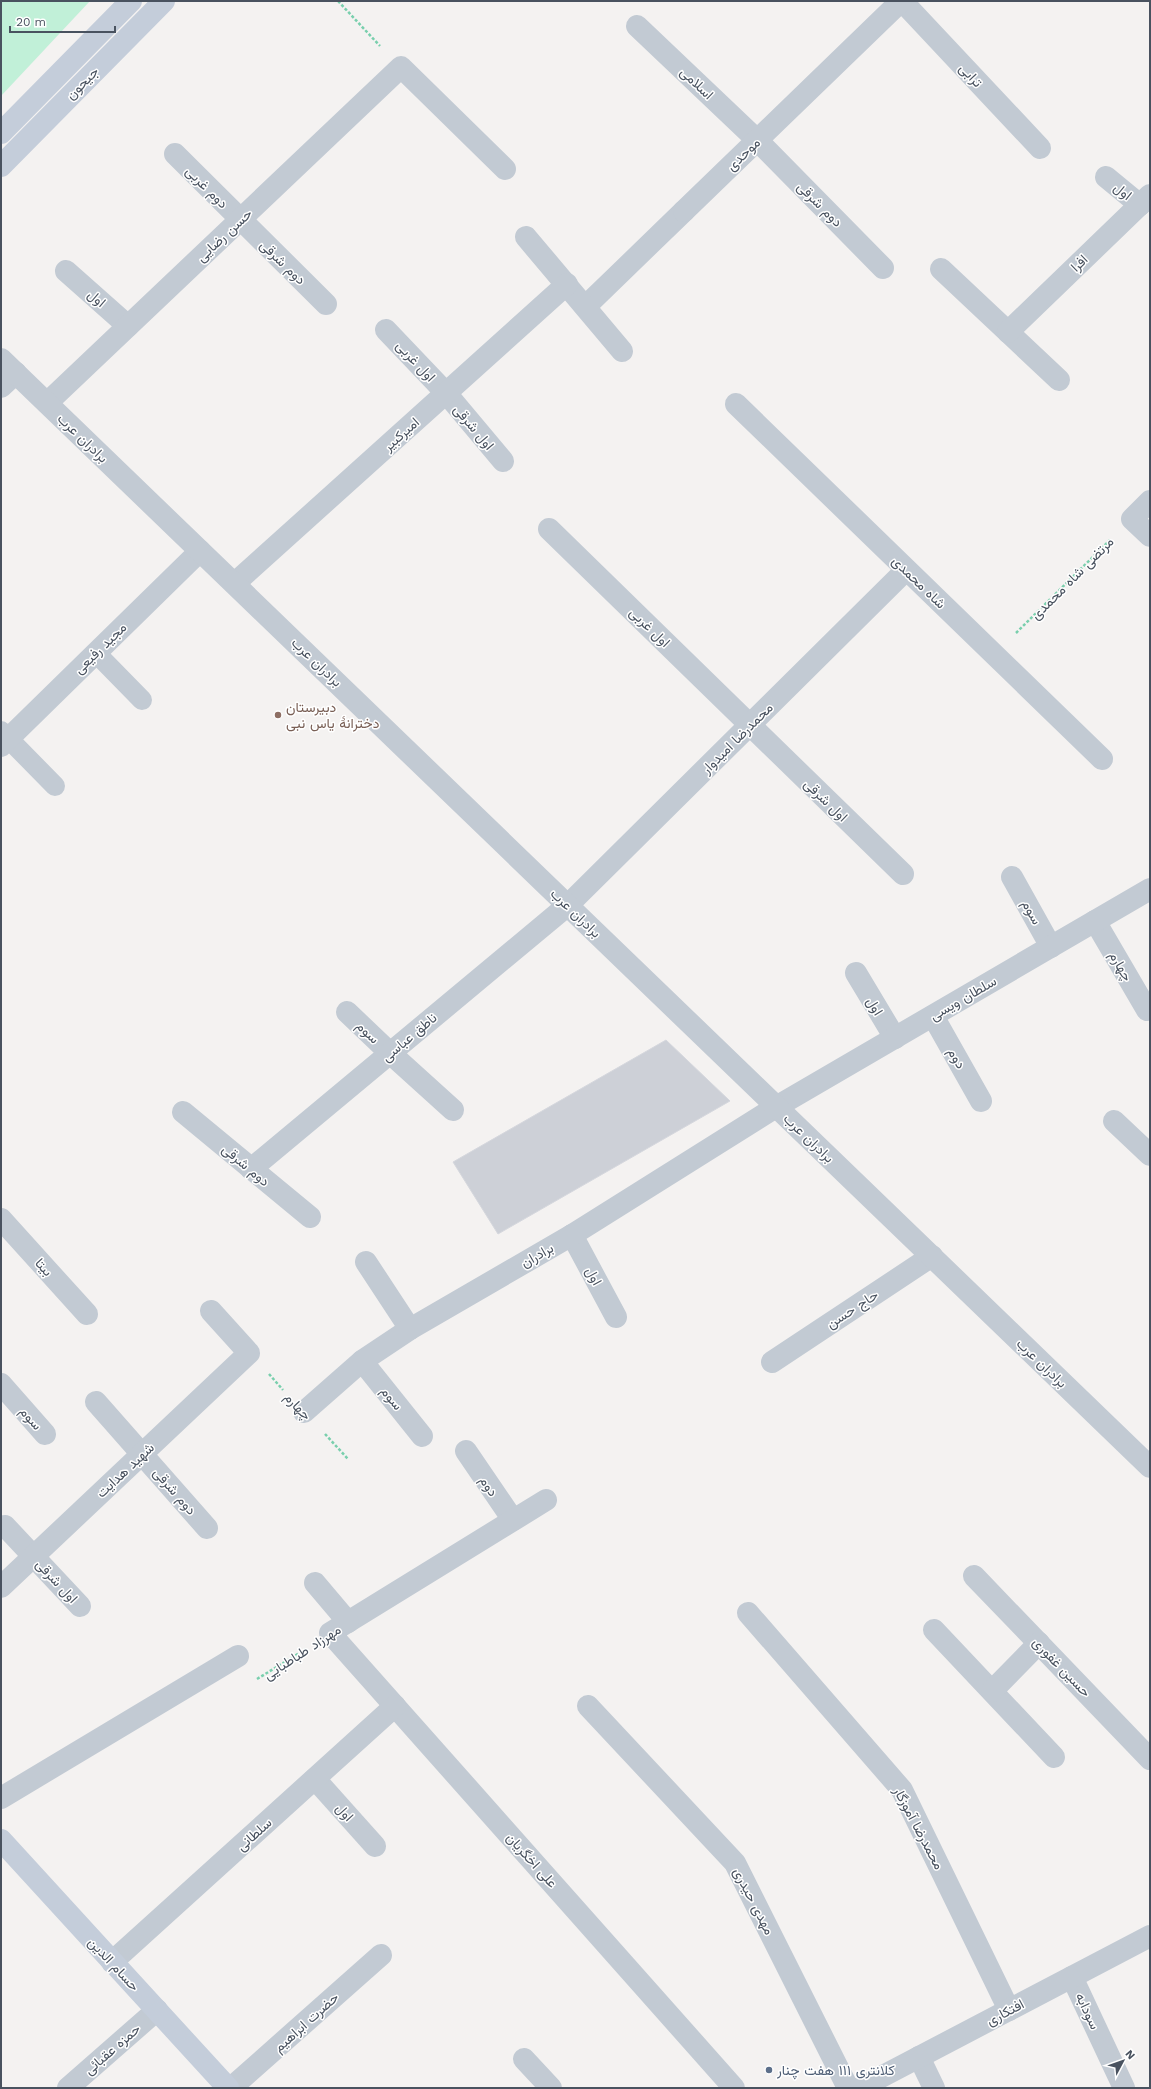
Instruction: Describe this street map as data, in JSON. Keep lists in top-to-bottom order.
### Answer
{
  "streets": {
    "main road": ["جیحون", "حسام الدین"],
    "street": [
      "ترابی",
      "اسلامی",
      "موحدی",
      "دوم غربی",
      "اول",
      "دوم شرقی",
      "حسن رضایی",
      "افرا",
      "اول غربی",
      "اول شرقی",
      "امیرکبیر",
      "برادران عرب",
      "شاه محمدی",
      "مجید رفیعی",
      "محمدرضا امیدوار",
      "سوم",
      "چهارم",
      "سلطان ویسی",
      "ناطق عباسی",
      "دوم",
      "برادران",
      "بیتا",
      "حاج حسن",
      "شهید هدایت",
      "مهرزاد طباطبایی",
      "حسین غفوری",
      "محمدرضا آموزگار",
      "سلطانی",
      "علی اخگریان",
      "مهدی حیدری",
      "سودابه",
      "افتکاری",
      "حضرت ابراهیم",
      "حمزه عقبائی"
    ],
    "path": ["مرتضی شاه محمدی"]
  },
  "crossings": [
    ["ترابی", "موحدی"],
    ["اسلامی", "موحدی"],
    ["اسلامی", "دوم شرقی"],
    ["موحدی", "دوم شرقی"],
    ["دوم غربی", "دوم شرقی"],
    ["دوم غربی", "حسن رضایی"],
    ["اول", "حسن رضایی"],
    ["اول", "افرا"],
    ["اول", "سلطان ویسی"],
    ["اول", "برادران"],
    ["اول", "سلطانی"],
    ["دوم شرقی", "حسن رضایی"],
    ["دوم شرقی", "ناطق عباسی"],
    ["دوم شرقی", "شهید هدایت"],
    ["حسن رضایی", "برادران عرب"],
    ["اول غربی", "اول شرقی"],
    ["اول غربی", "امیرکبیر"],
    ["اول غربی", "محمدرضا امیدوار"],
    ["اول شرقی", "امیرکبیر"],
    ["اول شرقی", "محمدرضا امیدوار"],
    ["اول شرقی", "شهید هدایت"],
    ["امیرکبیر", "برادران عرب"],
    ["برادران عرب", "مجید رفیعی"],
    ["برادران عرب", "محمدرضا امیدوار"],
    ["برادران عرب", "سلطان ویسی"],
    ["برادران عرب", "ناطق عباسی"],
    ["برادران عرب", "برادران"],
    ["برادران عرب", "حاج حسن"],
    ["مرتضی شاه محمدی", "شاه محمدی"],
    ["شاه محمدی", "محمدرضا امیدوار"],
    ["محمدرضا امیدوار", "ناطق عباسی"],
    ["سوم", "سلطان ویسی"],
    ["سوم", "ناطق عباسی"],
    ["سوم", "برادران"],
    ["چهارم", "سلطان ویسی"],
    ["چهارم", "برادران"],
    ["چهارم", "شهید هدایت"],
    ["سلطان ویسی", "دوم"],
    ["سلطان ویسی", "برادران"],
    ["دوم", "مهرزاد طباطبایی"],
    ["مهرزاد طباطبایی", "علی اخگریان"],
    ["محمدرضا آموزگار", "افتکاری"],
    ["سلطانی", "علی اخگریان"],
    ["سلطانی", "حسام الدین"],
    ["حسام الدین", "حمزه عقبائی"],
    ["سودابه", "افتکاری"]
  ],
  "places": ["دبیرستان دخترانهٔ یاس نبی", "کلانتری ۱۱۱ هفت چنار"],
  "scale_bar": "20 m",
  "north": "top right"
}
